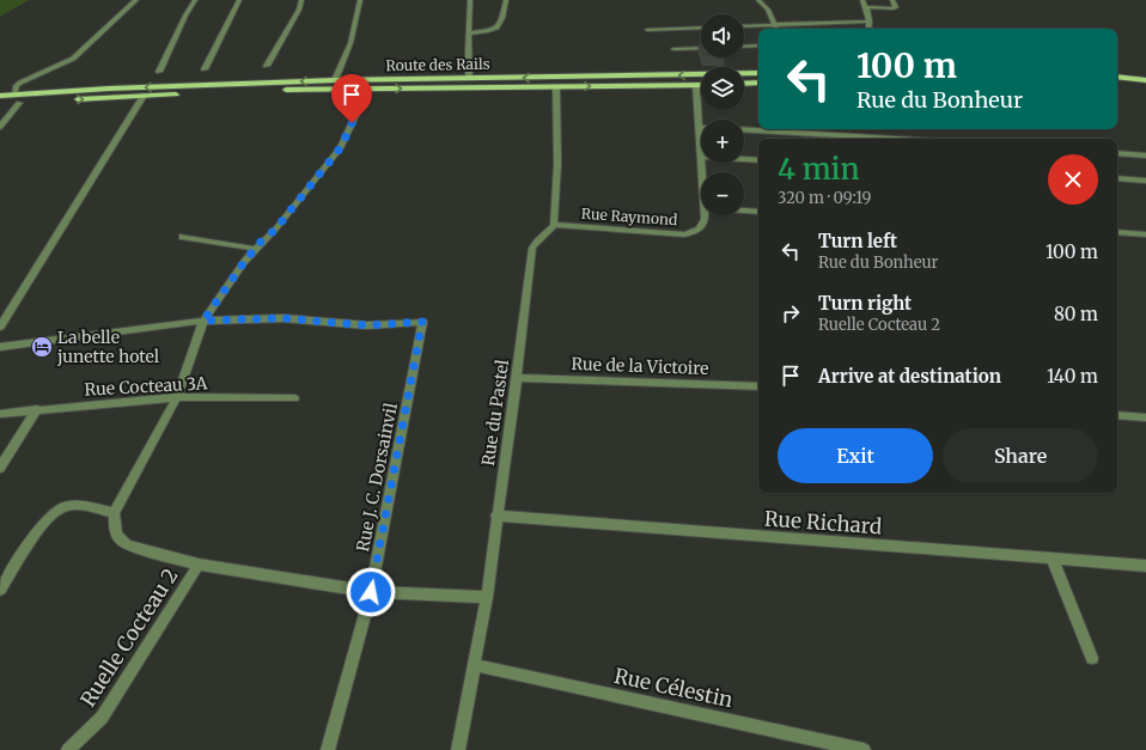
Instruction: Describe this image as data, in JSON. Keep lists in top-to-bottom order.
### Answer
{
  "streets": {
    "main road": ["Route des Rails"],
    "street": [
      "Rue Raymond",
      "Rue de la Victoire",
      "Rue Cocteau 3A",
      "Rue du Pastel",
      "Rue J. C. Dorsainvil",
      "Rue Richard",
      "Ruelle Cocteau 2",
      "Rue Célestin"
    ]
  },
  "crossings": [
    ["Route des Rails", "Rue Raymond"],
    ["Rue Raymond", "Rue du Pastel"],
    ["Rue de la Victoire", "Rue du Pastel"],
    ["Rue du Pastel", "Rue Richard"],
    ["Rue du Pastel", "Rue Célestin"]
  ],
  "places": {
    "hotel": ["La belle junette hotel"]
  },
  "page": {
    "map_buttons": ["+", "−"],
    "turn": ["100 m", "Rue du Bonheur"],
    "heading": ["4 min", "320 m · 09:19"],
    "list": [
      {
        "name": "Turn left",
        "note": "Rue du Bonheur",
        "value": "100 m"
      },
      {
        "name": "Turn right",
        "note": "Ruelle Cocteau 2",
        "value": "80 m"
      },
      {
        "name": "Arrive at destination",
        "value": "140 m"
      }
    ],
    "buttons": ["Exit", "Share"]
  }
}
